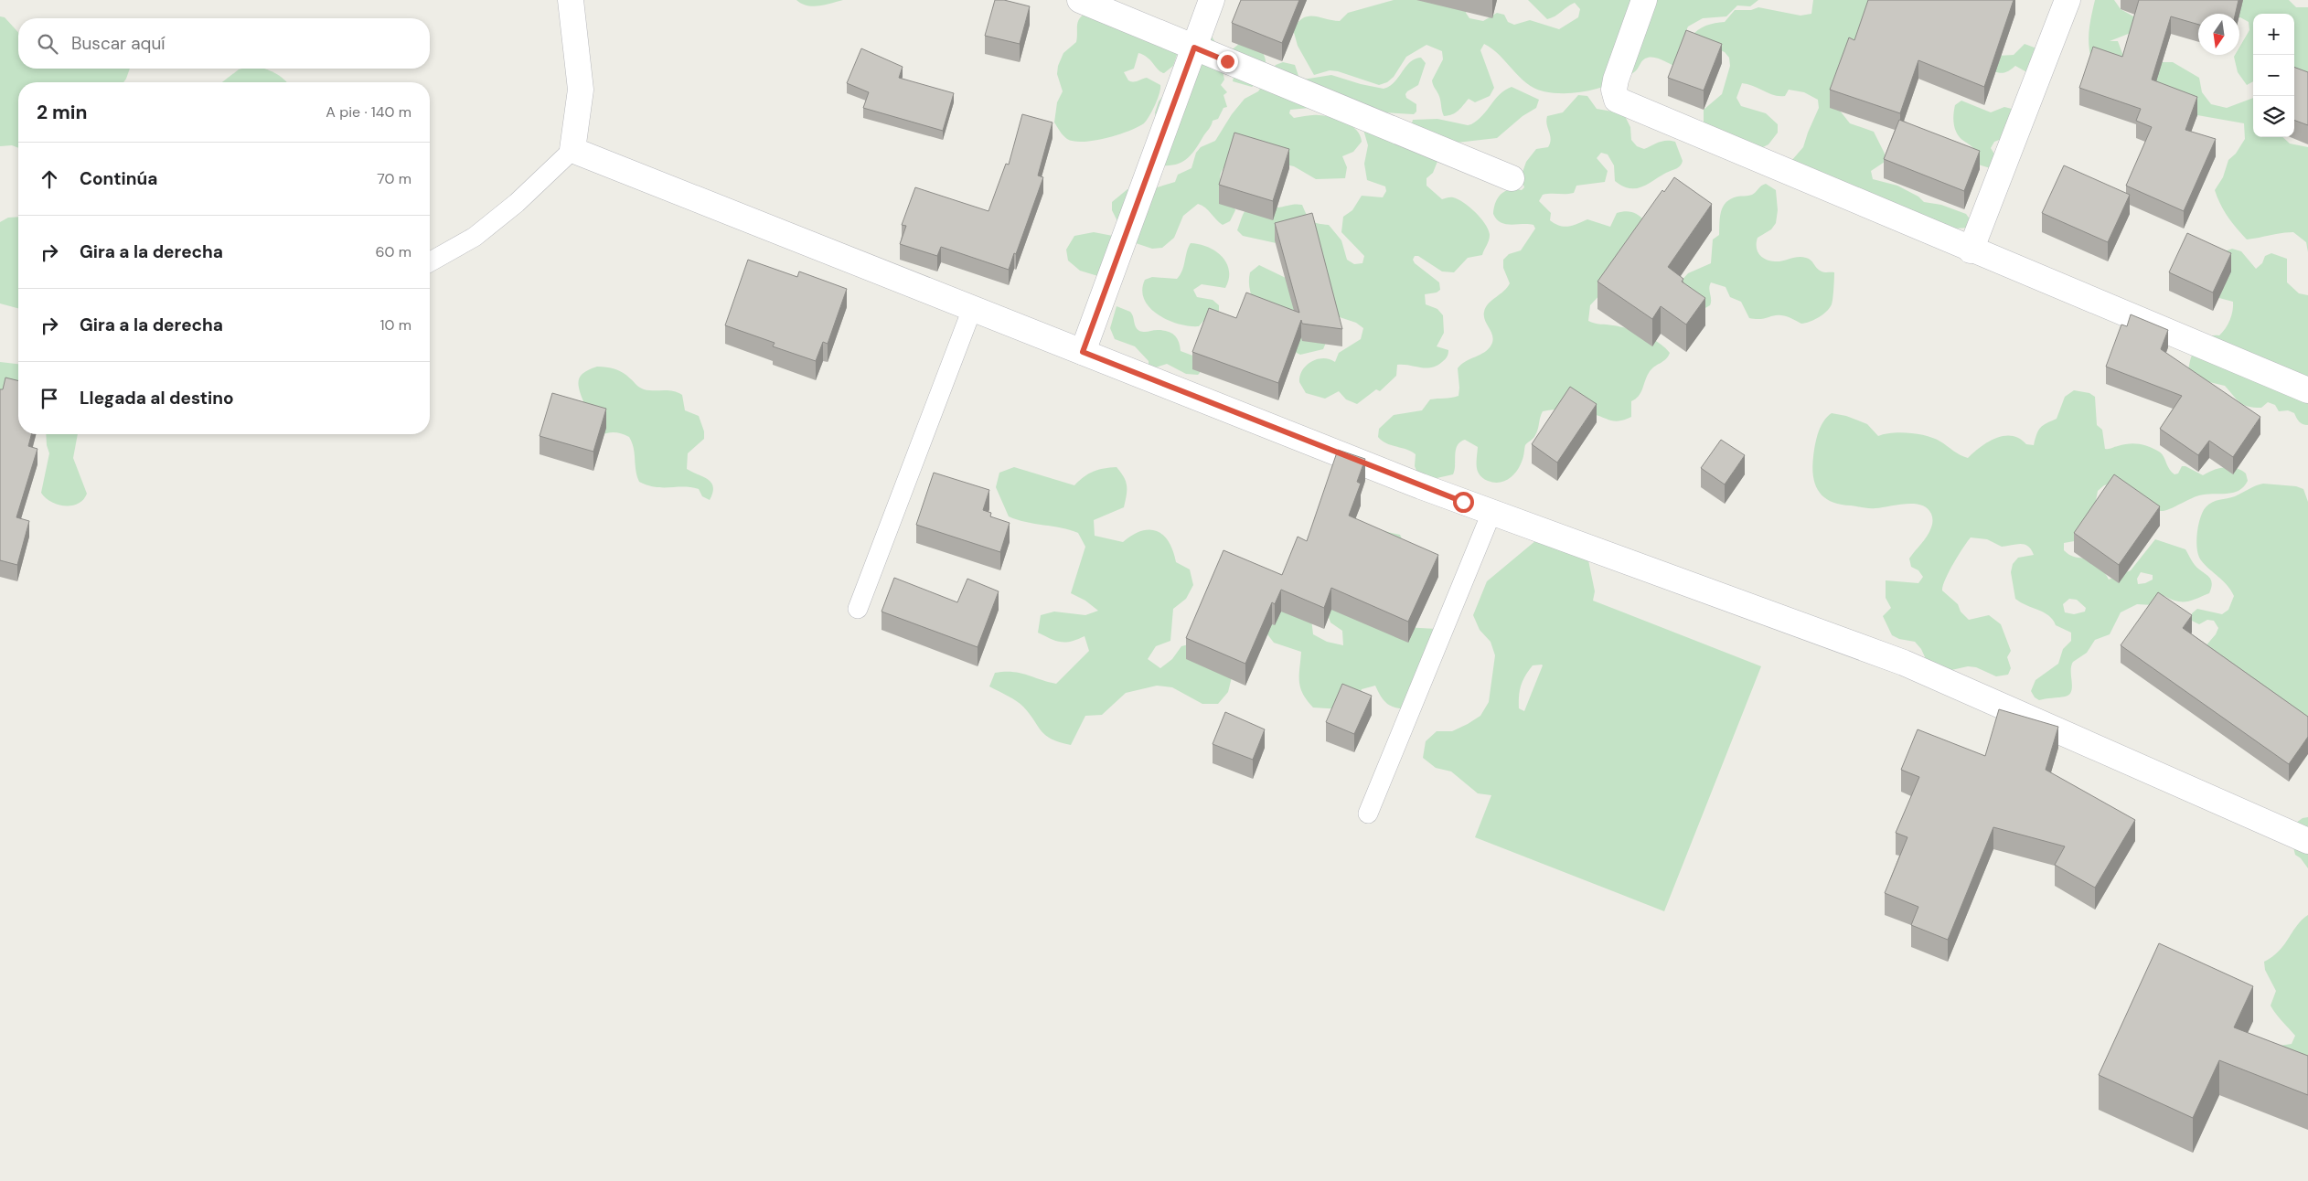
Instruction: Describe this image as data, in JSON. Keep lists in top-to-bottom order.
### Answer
{
  "north": "bottom",
  "page": {
    "map_buttons": ["+", "−"],
    "search": "Buscar aquí",
    "heading": ["2 min", "A pie · 140 m"],
    "list": [
      ["Continúa", "70 m"],
      ["Gira a la derecha", "60 m"],
      ["Gira a la derecha", "10 m"],
      "Llegada al destino"
    ]
  }
}
